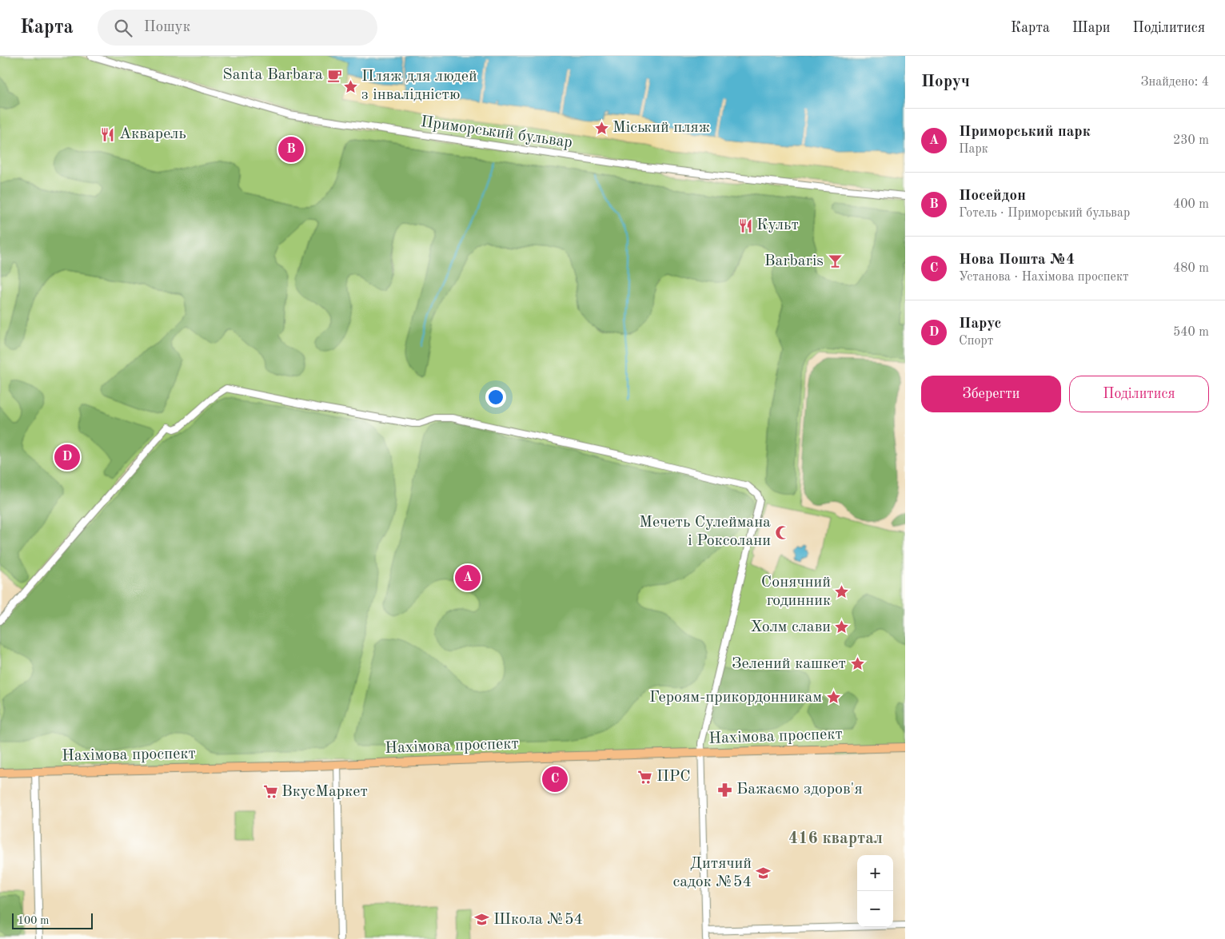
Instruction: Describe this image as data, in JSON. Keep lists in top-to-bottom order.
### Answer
{
  "streets": {
    "main road": ["Нахімова проспект"],
    "street": ["Приморський бульвар"]
  },
  "districts": ["416 квартал"],
  "places": {
    "cafe": ["Santa Barbara"],
    "place": [
      "Пляж для людей з інвалідністю",
      "Міський пляж",
      "Сонячний годинник",
      "Холм слави",
      "Зелений кашкет",
      "Героям-прикордонникам"
    ],
    "restaurant": ["Акварель", "Культ"],
    "bar": ["Barbaris"],
    "mosque": ["Мечеть Сулеймана і Роксолани"],
    "supermarket": ["ПРС", "ВкусМаркет"],
    "pharmacy": ["Бажаємо здоров'я"],
    "school or university": ["Дитячий садок №54", "Школа №54"]
  },
  "scale_bar": "100 m",
  "page": {
    "header": "Карта",
    "search": "Пошук",
    "nav": ["Карта", "Шари", "Поділитися"],
    "heading": ["Поруч", "Знайдено: 4"],
    "list": [
      {
        "mark": "A",
        "name": "Приморський парк",
        "note": "Парк",
        "value": "230 m"
      },
      {
        "mark": "B",
        "name": "Посейдон",
        "note": "Готель · Приморський бульвар",
        "value": "400 m"
      },
      {
        "mark": "C",
        "name": "Нова Пошта №4",
        "note": "Установа · Нахімова проспект",
        "value": "480 m"
      },
      {
        "mark": "D",
        "name": "Парус",
        "note": "Спорт",
        "value": "540 m"
      }
    ],
    "pins": [
      "B",
      "D",
      "A",
      "C"
    ],
    "buttons": ["Зберегти", "Поділитися"],
    "map_buttons": ["+", "−"],
    "scale": "100 m"
  }
}
